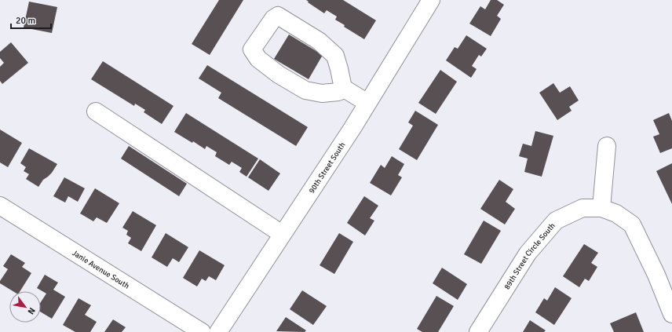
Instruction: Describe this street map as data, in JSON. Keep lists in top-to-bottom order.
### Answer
{
  "streets": {
    "street": ["90th Street South", "89th Street Circle South", "Janie Avenue South"]
  },
  "scale_bar": "20 m",
  "north": "bottom right"
}
